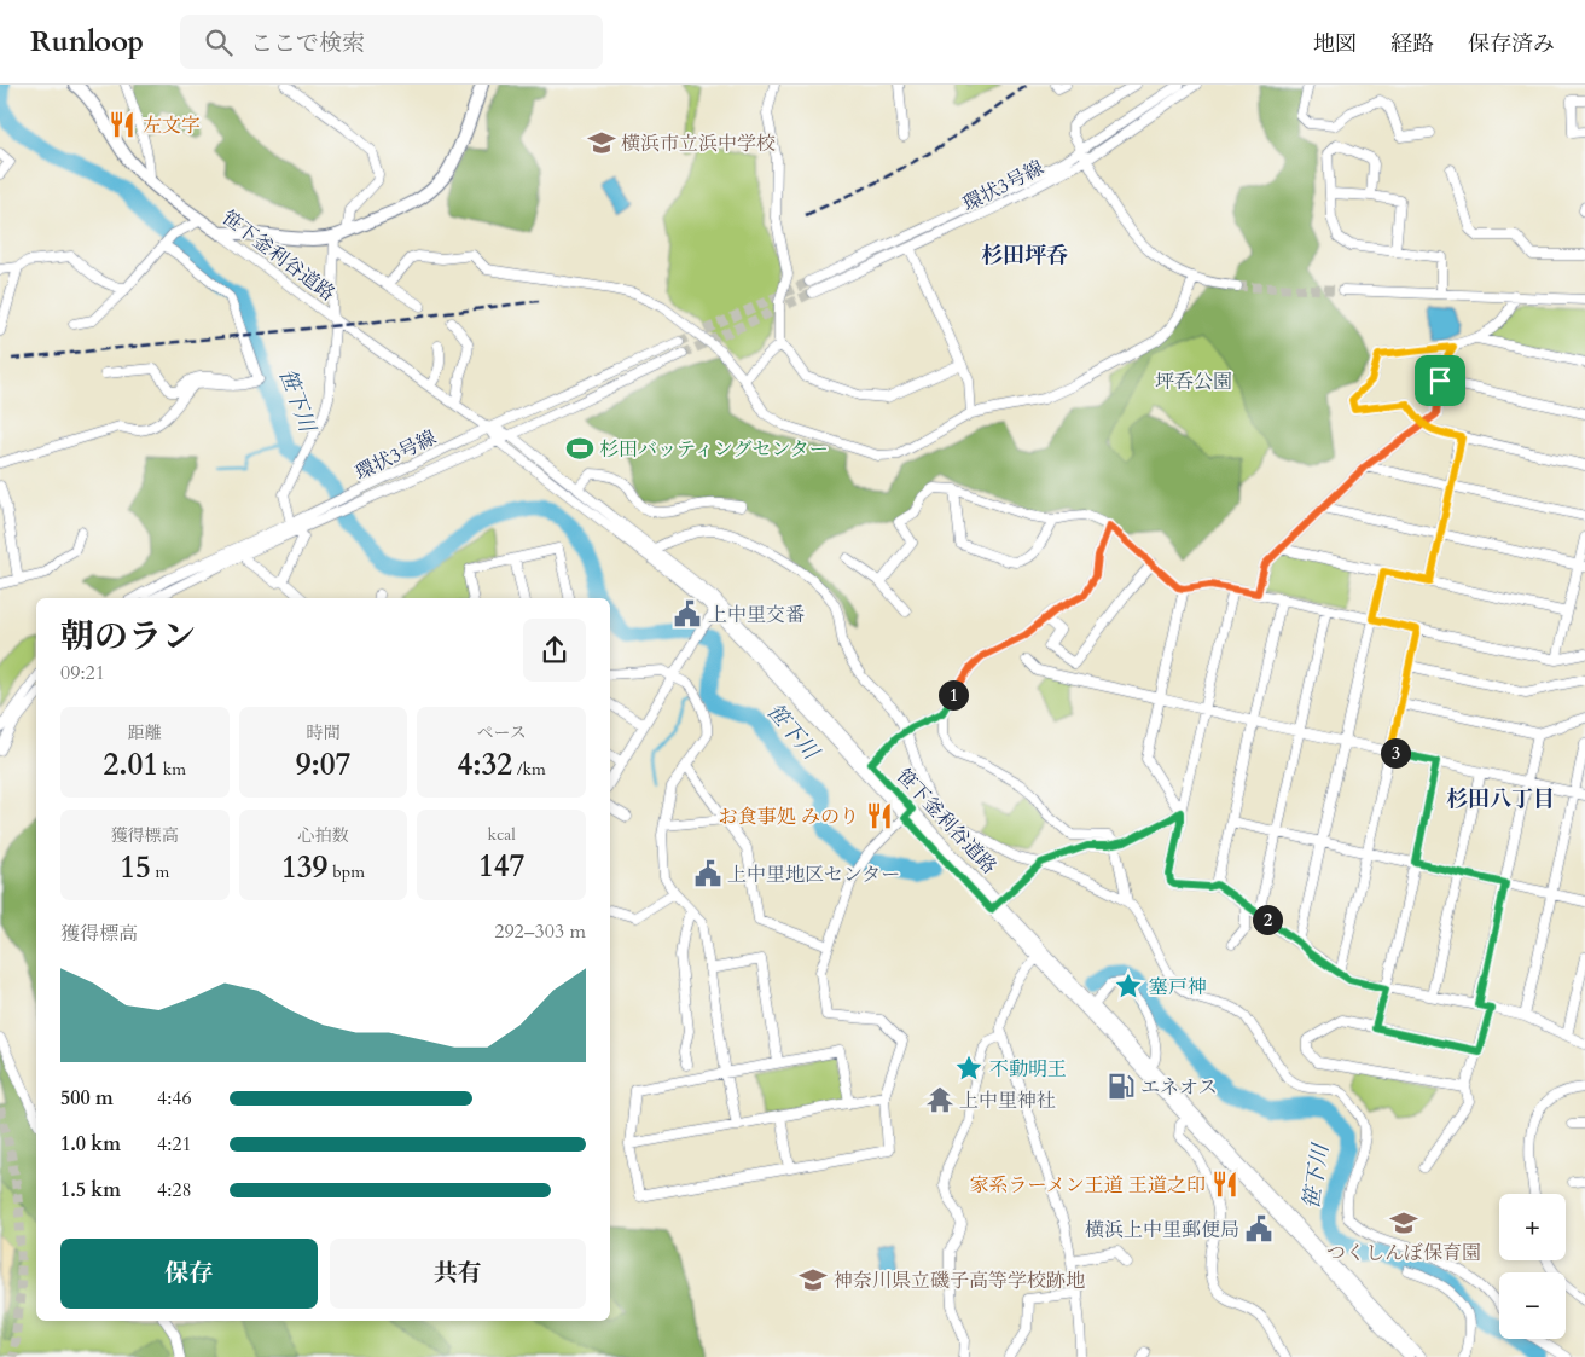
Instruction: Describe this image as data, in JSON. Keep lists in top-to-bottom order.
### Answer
{
  "streets": {
    "main road": ["笹下釜利谷道路"],
    "street": ["環状3号線"]
  },
  "crossings": [
    ["環状3号線", "笹下釜利谷道路"]
  ],
  "districts": ["杉田坪呑", "杉田八丁目"],
  "water": ["笹下川"],
  "parks": ["坪呑公園"],
  "places": {
    "restaurant": ["左文字", "お食事処 みのり", "家系ラーメン王道 王道之印"],
    "school or university": ["横浜市立浜中学校", "つくしんぼ保育園", "神奈川県立磯子高等学校跡地"],
    "sports": ["杉田バッティングセンター"],
    "public building": ["上中里交番", "上中里地区センター", "横浜上中里郵便局"],
    "place": ["塞戸神", "不動明王"],
    "fuel station": ["エネオス"],
    "temple": ["上中里神社"]
  },
  "page": {
    "header": "Runloop",
    "search": "ここで検索",
    "nav": ["地図", "経路", "保存済み"],
    "heading": ["朝のラン", "09:21"],
    "pins": ["1", "3", "2"],
    "stats": [
      ["距離", "2.01 km"],
      ["時間", "9:07"],
      ["ペース", "4:32 /km"],
      ["獲得標高", "15 m"],
      ["心拍数", "139 bpm"],
      ["kcal", "147"]
    ],
    "chart": ["獲得標高", "292–303 m"],
    "list": [
      {
        "name": "500 m",
        "note": "4:46"
      },
      {
        "name": "1.0 km",
        "note": "4:21"
      },
      {
        "name": "1.5 km",
        "note": "4:28"
      }
    ],
    "map_buttons": ["+", "−"],
    "buttons": ["保存", "共有"]
  }
}
